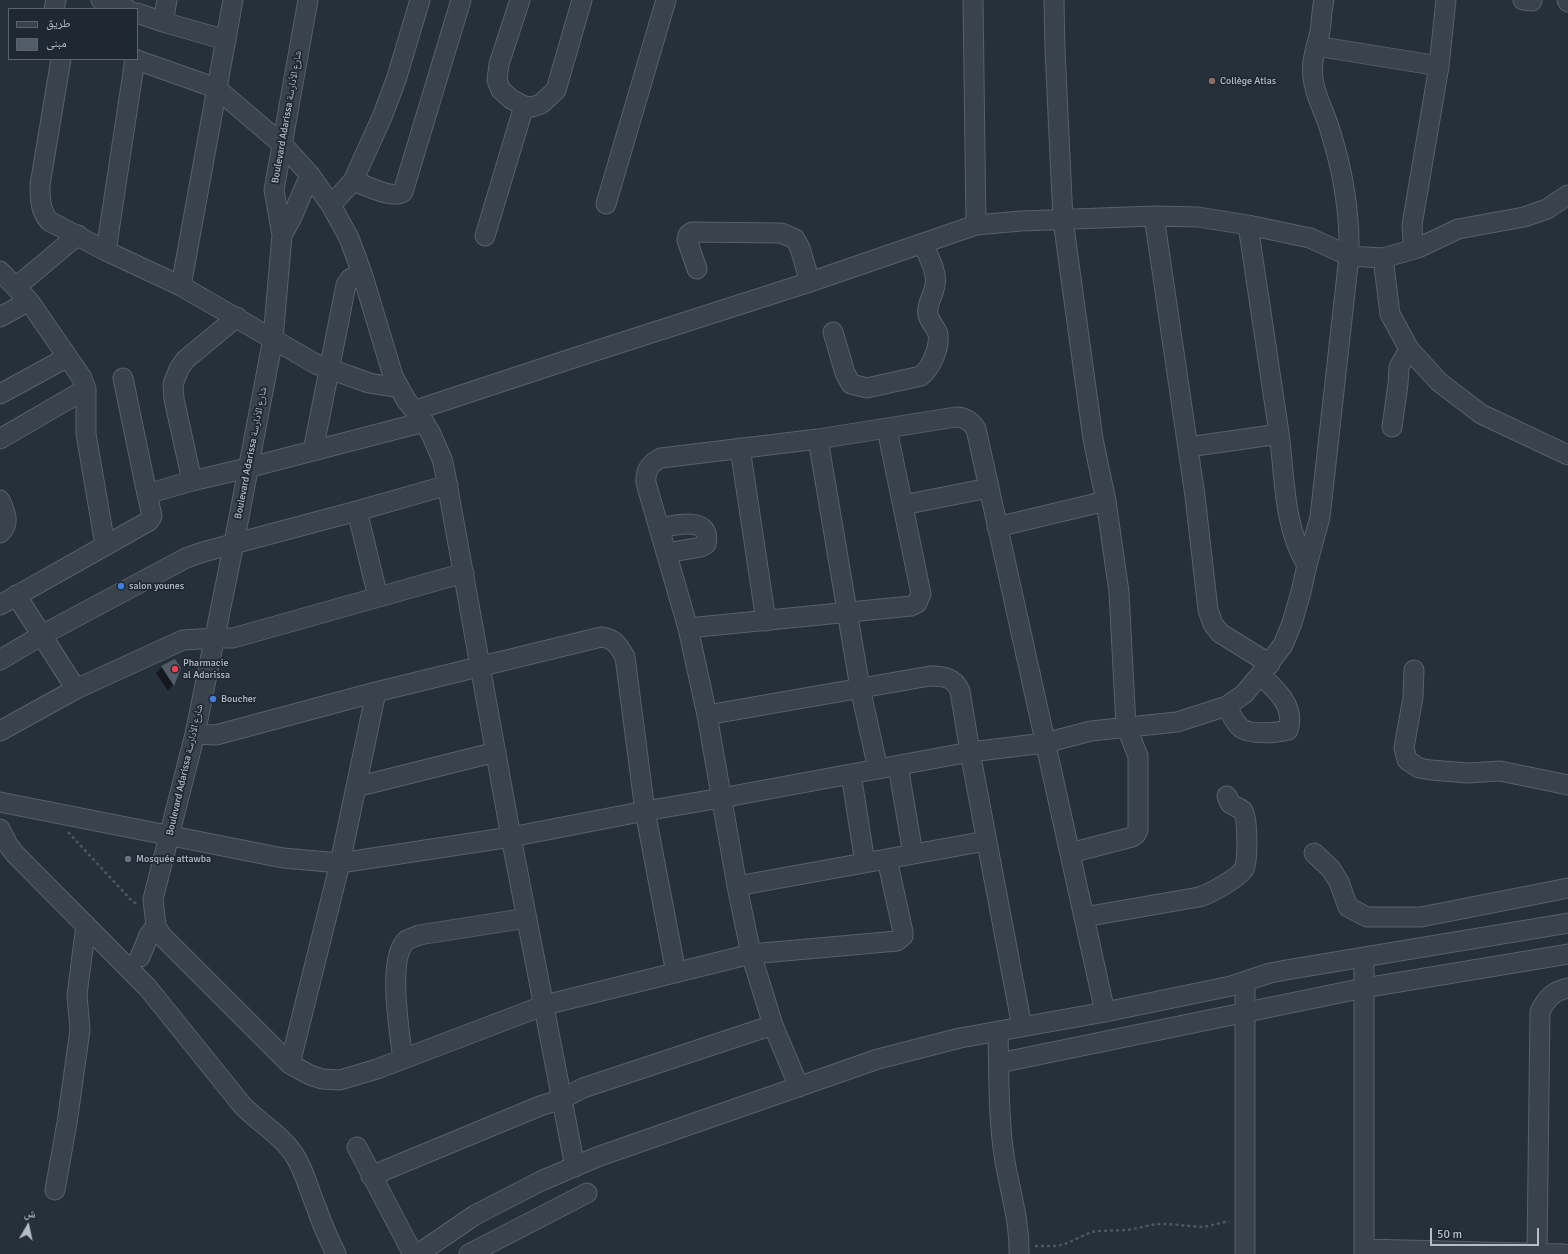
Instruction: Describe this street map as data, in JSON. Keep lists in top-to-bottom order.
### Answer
{
  "streets": {
    "street": ["Boulevard Adarissa شارع الأدارسة"]
  },
  "places": [
    "Collège Atlas",
    "salon younes",
    "Pharmacie al Adarissa",
    "Boucher",
    "Mosquée attawba"
  ],
  "legend": ["طريق", "مبنى"],
  "scale_bar": "50 m",
  "north": "top"
}
